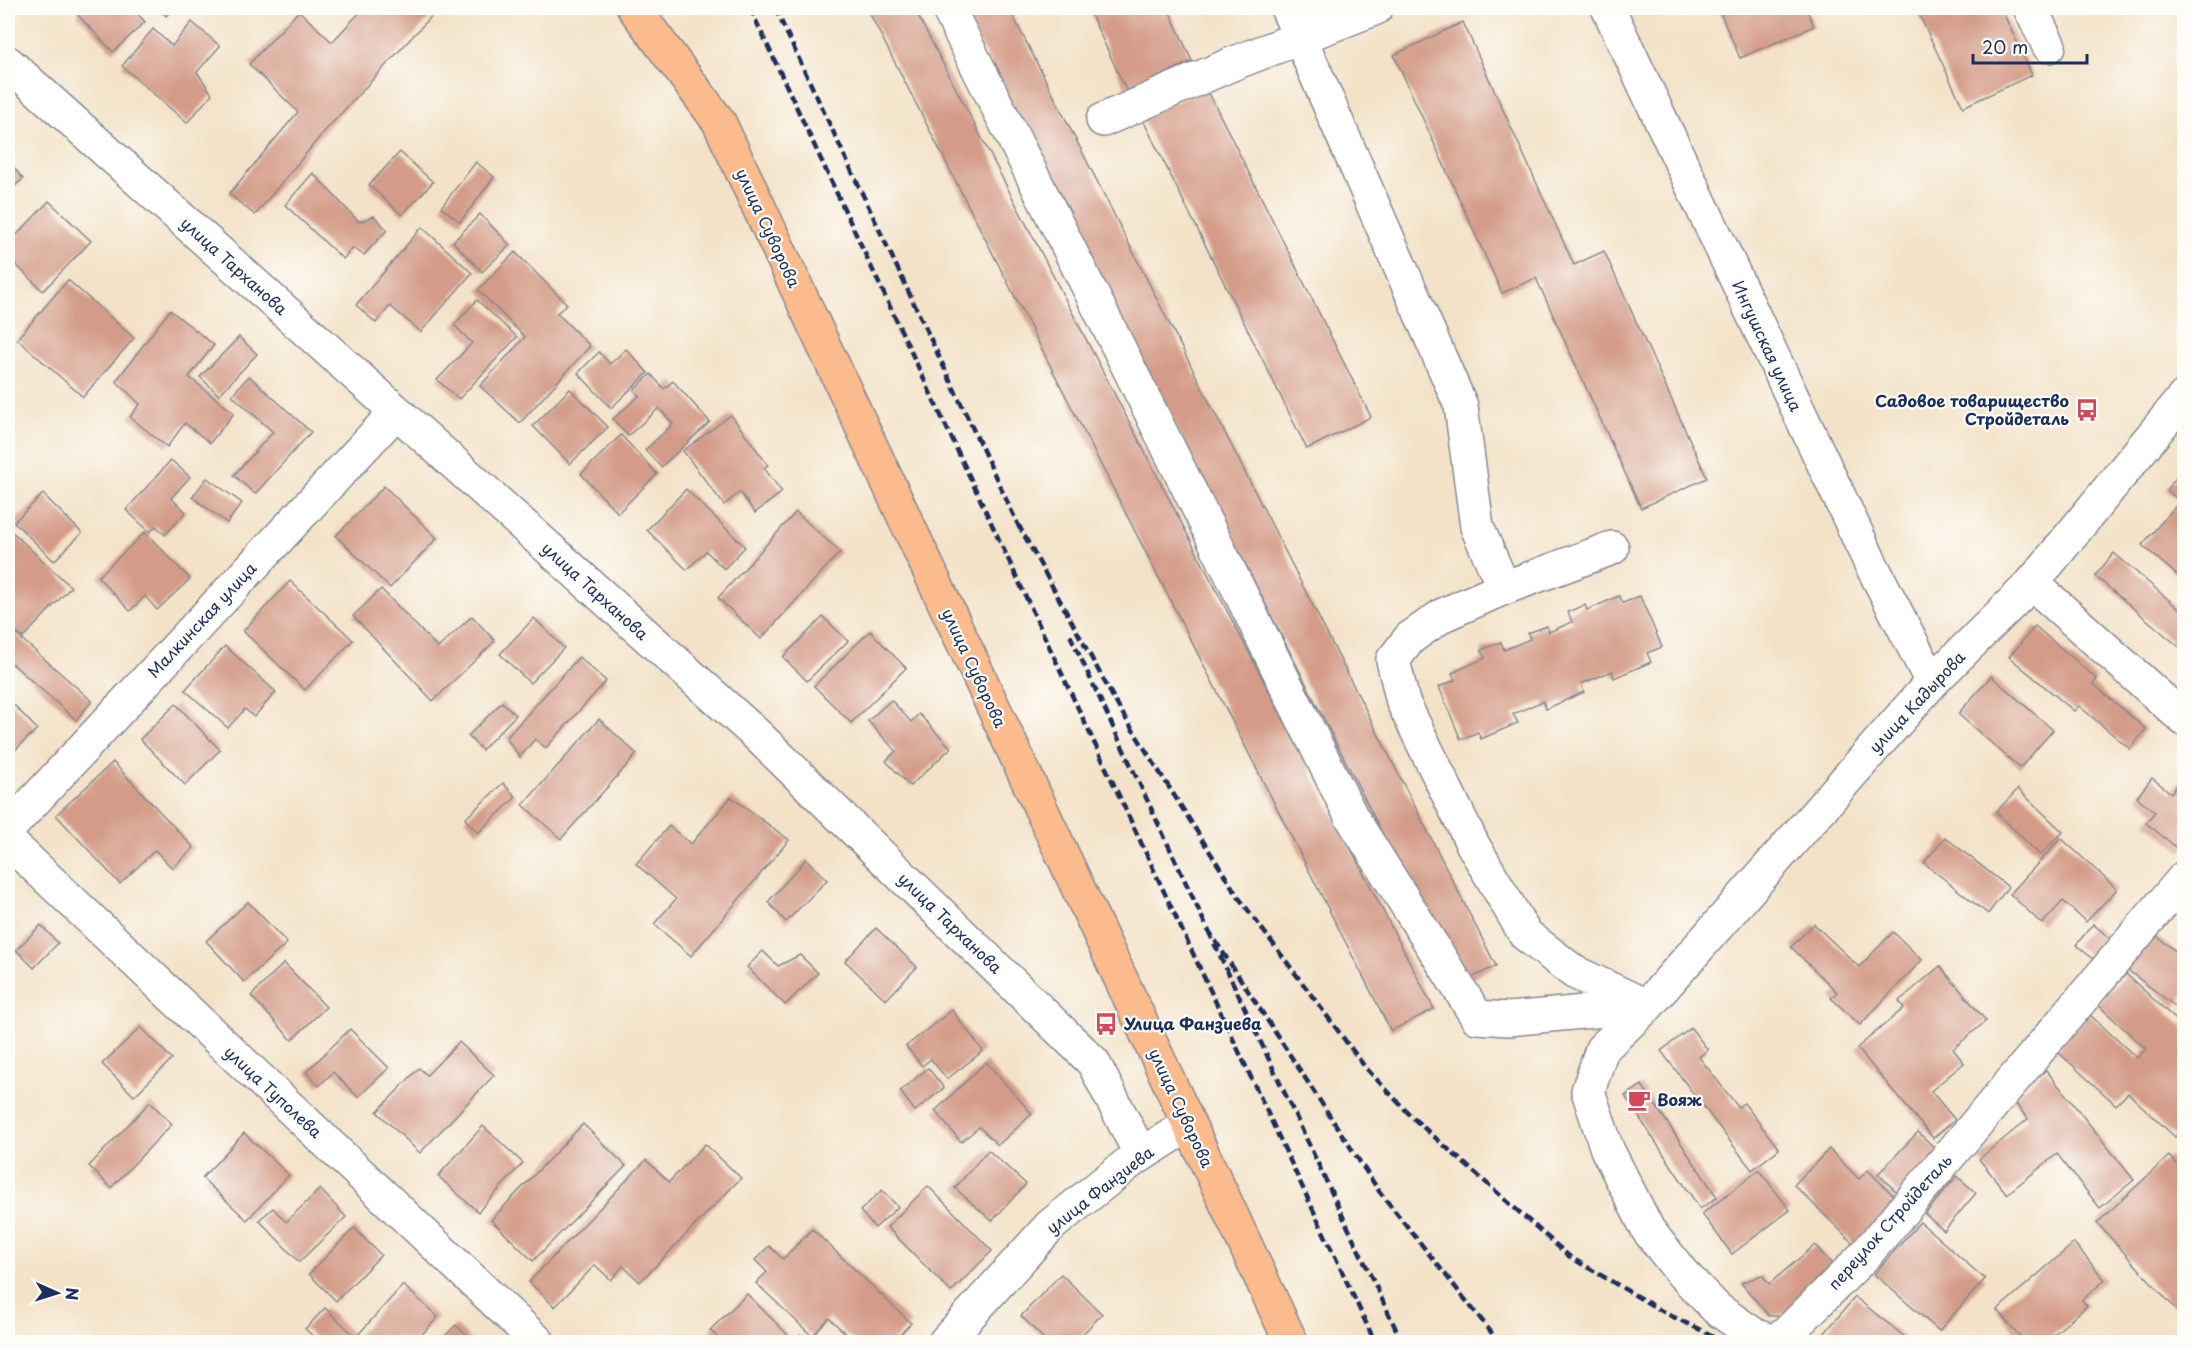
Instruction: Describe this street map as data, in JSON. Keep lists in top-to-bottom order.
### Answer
{
  "streets": {
    "main road": ["улица Суворова"],
    "street": [
      "улица Тарханова",
      "Ингушская улица",
      "Малкинская улица",
      "улица Кадырова",
      "улица Туполева",
      "улица Фанзиева",
      "переулок Стройдеталь"
    ]
  },
  "crossings": [
    ["улица Суворова", "улица Фанзиева"],
    ["улица Тарханова", "Малкинская улица"],
    ["улица Тарханова", "улица Фанзиева"],
    ["Ингушская улица", "улица Кадырова"],
    ["улица Кадырова", "переулок Стройдеталь"]
  ],
  "places": {
    "bus stop": ["Садовое товарищество Стройдеталь", "Улица Фанзиева"],
    "cafe": ["Вояж"]
  },
  "scale_bar": "20 m",
  "north": "right"
}
